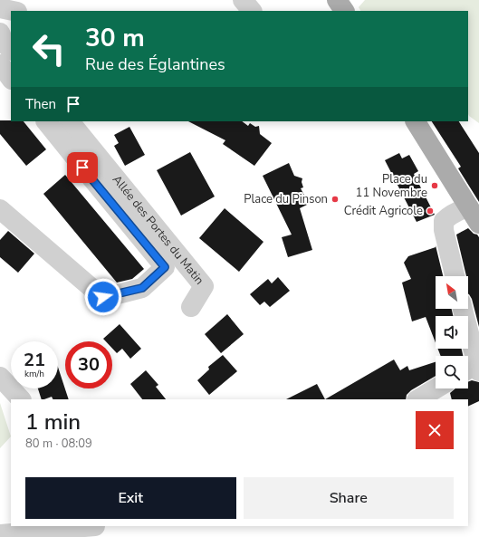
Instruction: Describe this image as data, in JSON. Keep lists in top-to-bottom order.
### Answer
{
  "streets": {
    "street": ["Allée des Portes du Matin"]
  },
  "places": ["Place du 11 Novembre", "Place du Pinson", "Crédit Agricole"],
  "north": "top left",
  "page": {
    "turn": ["30 m", "Rue des Églantines"],
    "then": "Then",
    "speed": "21 km/h",
    "limit": "30",
    "heading": ["1 min", "80 m · 08:09"],
    "buttons": ["Exit", "Share"]
  }
}
